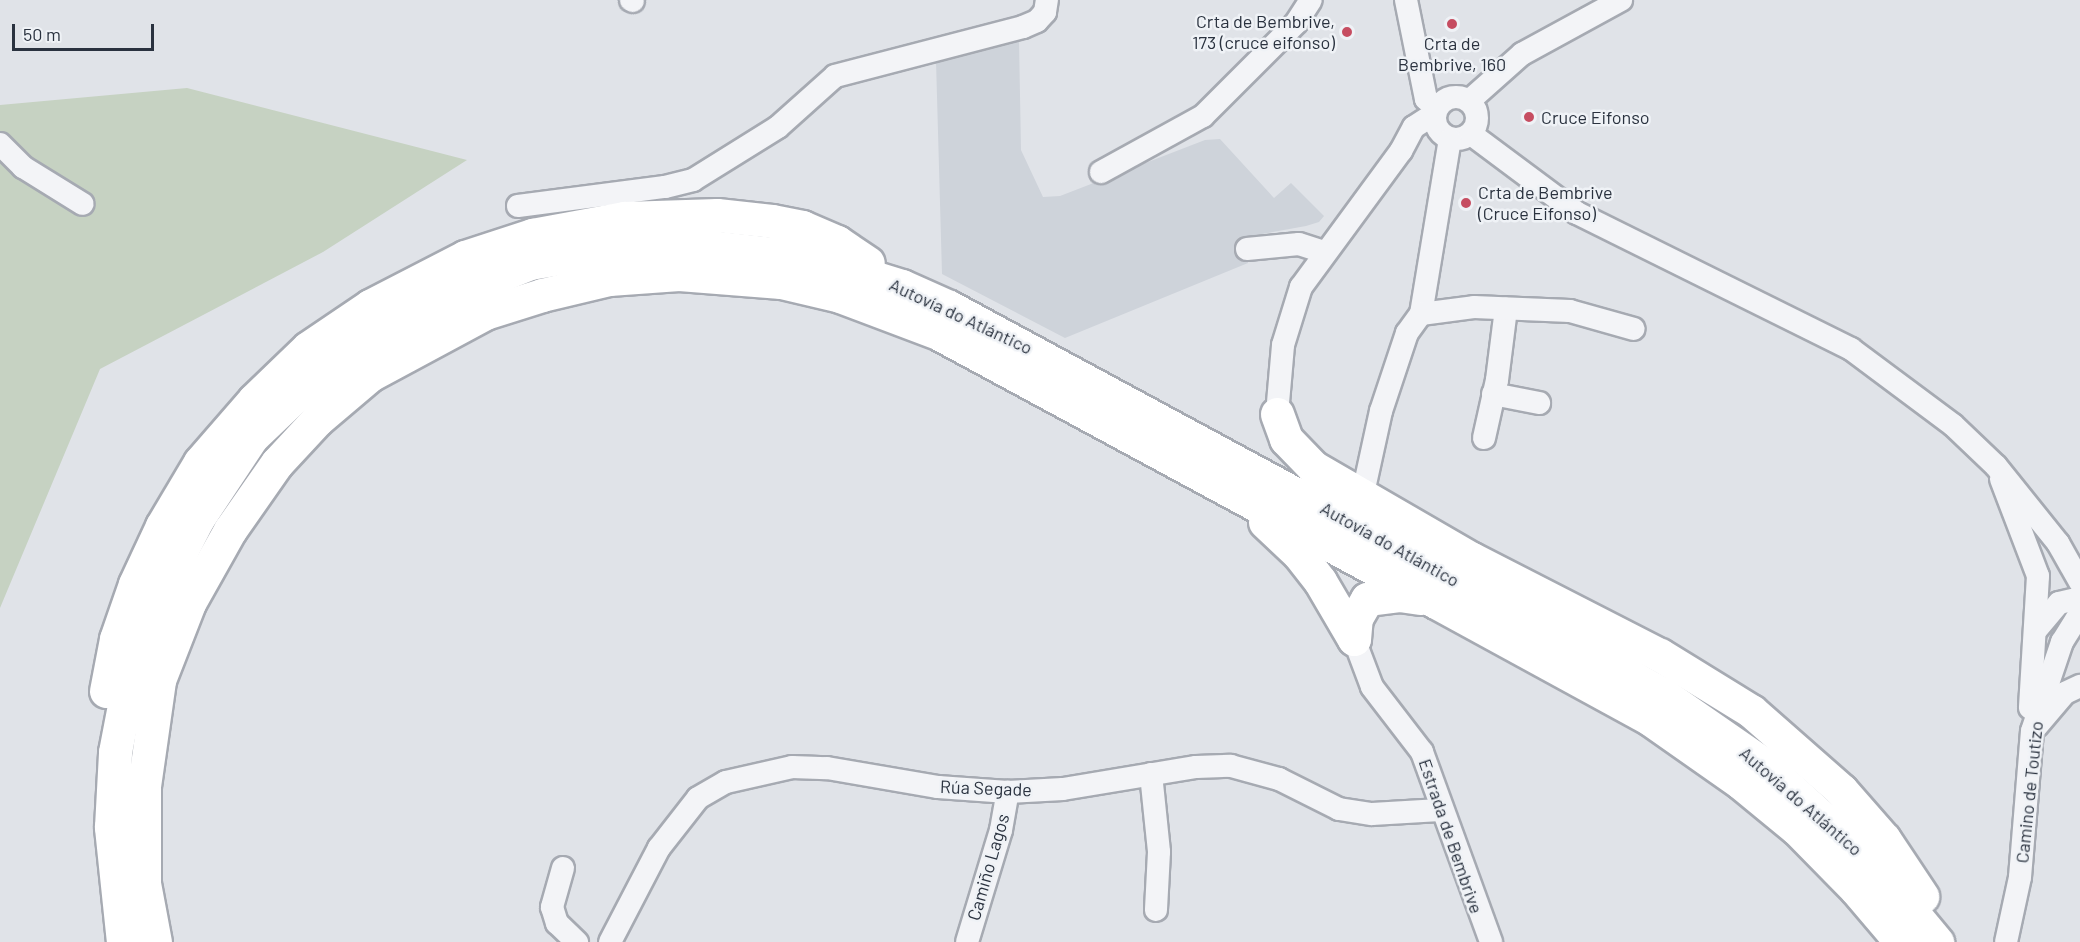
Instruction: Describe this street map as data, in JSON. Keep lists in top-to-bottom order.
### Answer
{
  "streets": {
    "highway": ["Autovía do Atlántico"],
    "street": [
      "Rúa Segade",
      "Camino de Toutizo",
      "Estrada de Bembrive",
      "Camiño Lagos"
    ]
  },
  "crossings": [
    ["Rúa Segade", "Estrada de Bembrive"],
    ["Rúa Segade", "Camiño Lagos"]
  ],
  "places": [
    "Crta de Bembrive, 160",
    "Crta de Bembrive, 173 (cruce eifonso)",
    "Cruce Eifonso",
    "Crta de Bembrive (Cruce Eifonso)"
  ],
  "scale_bar": "50 m"
}
